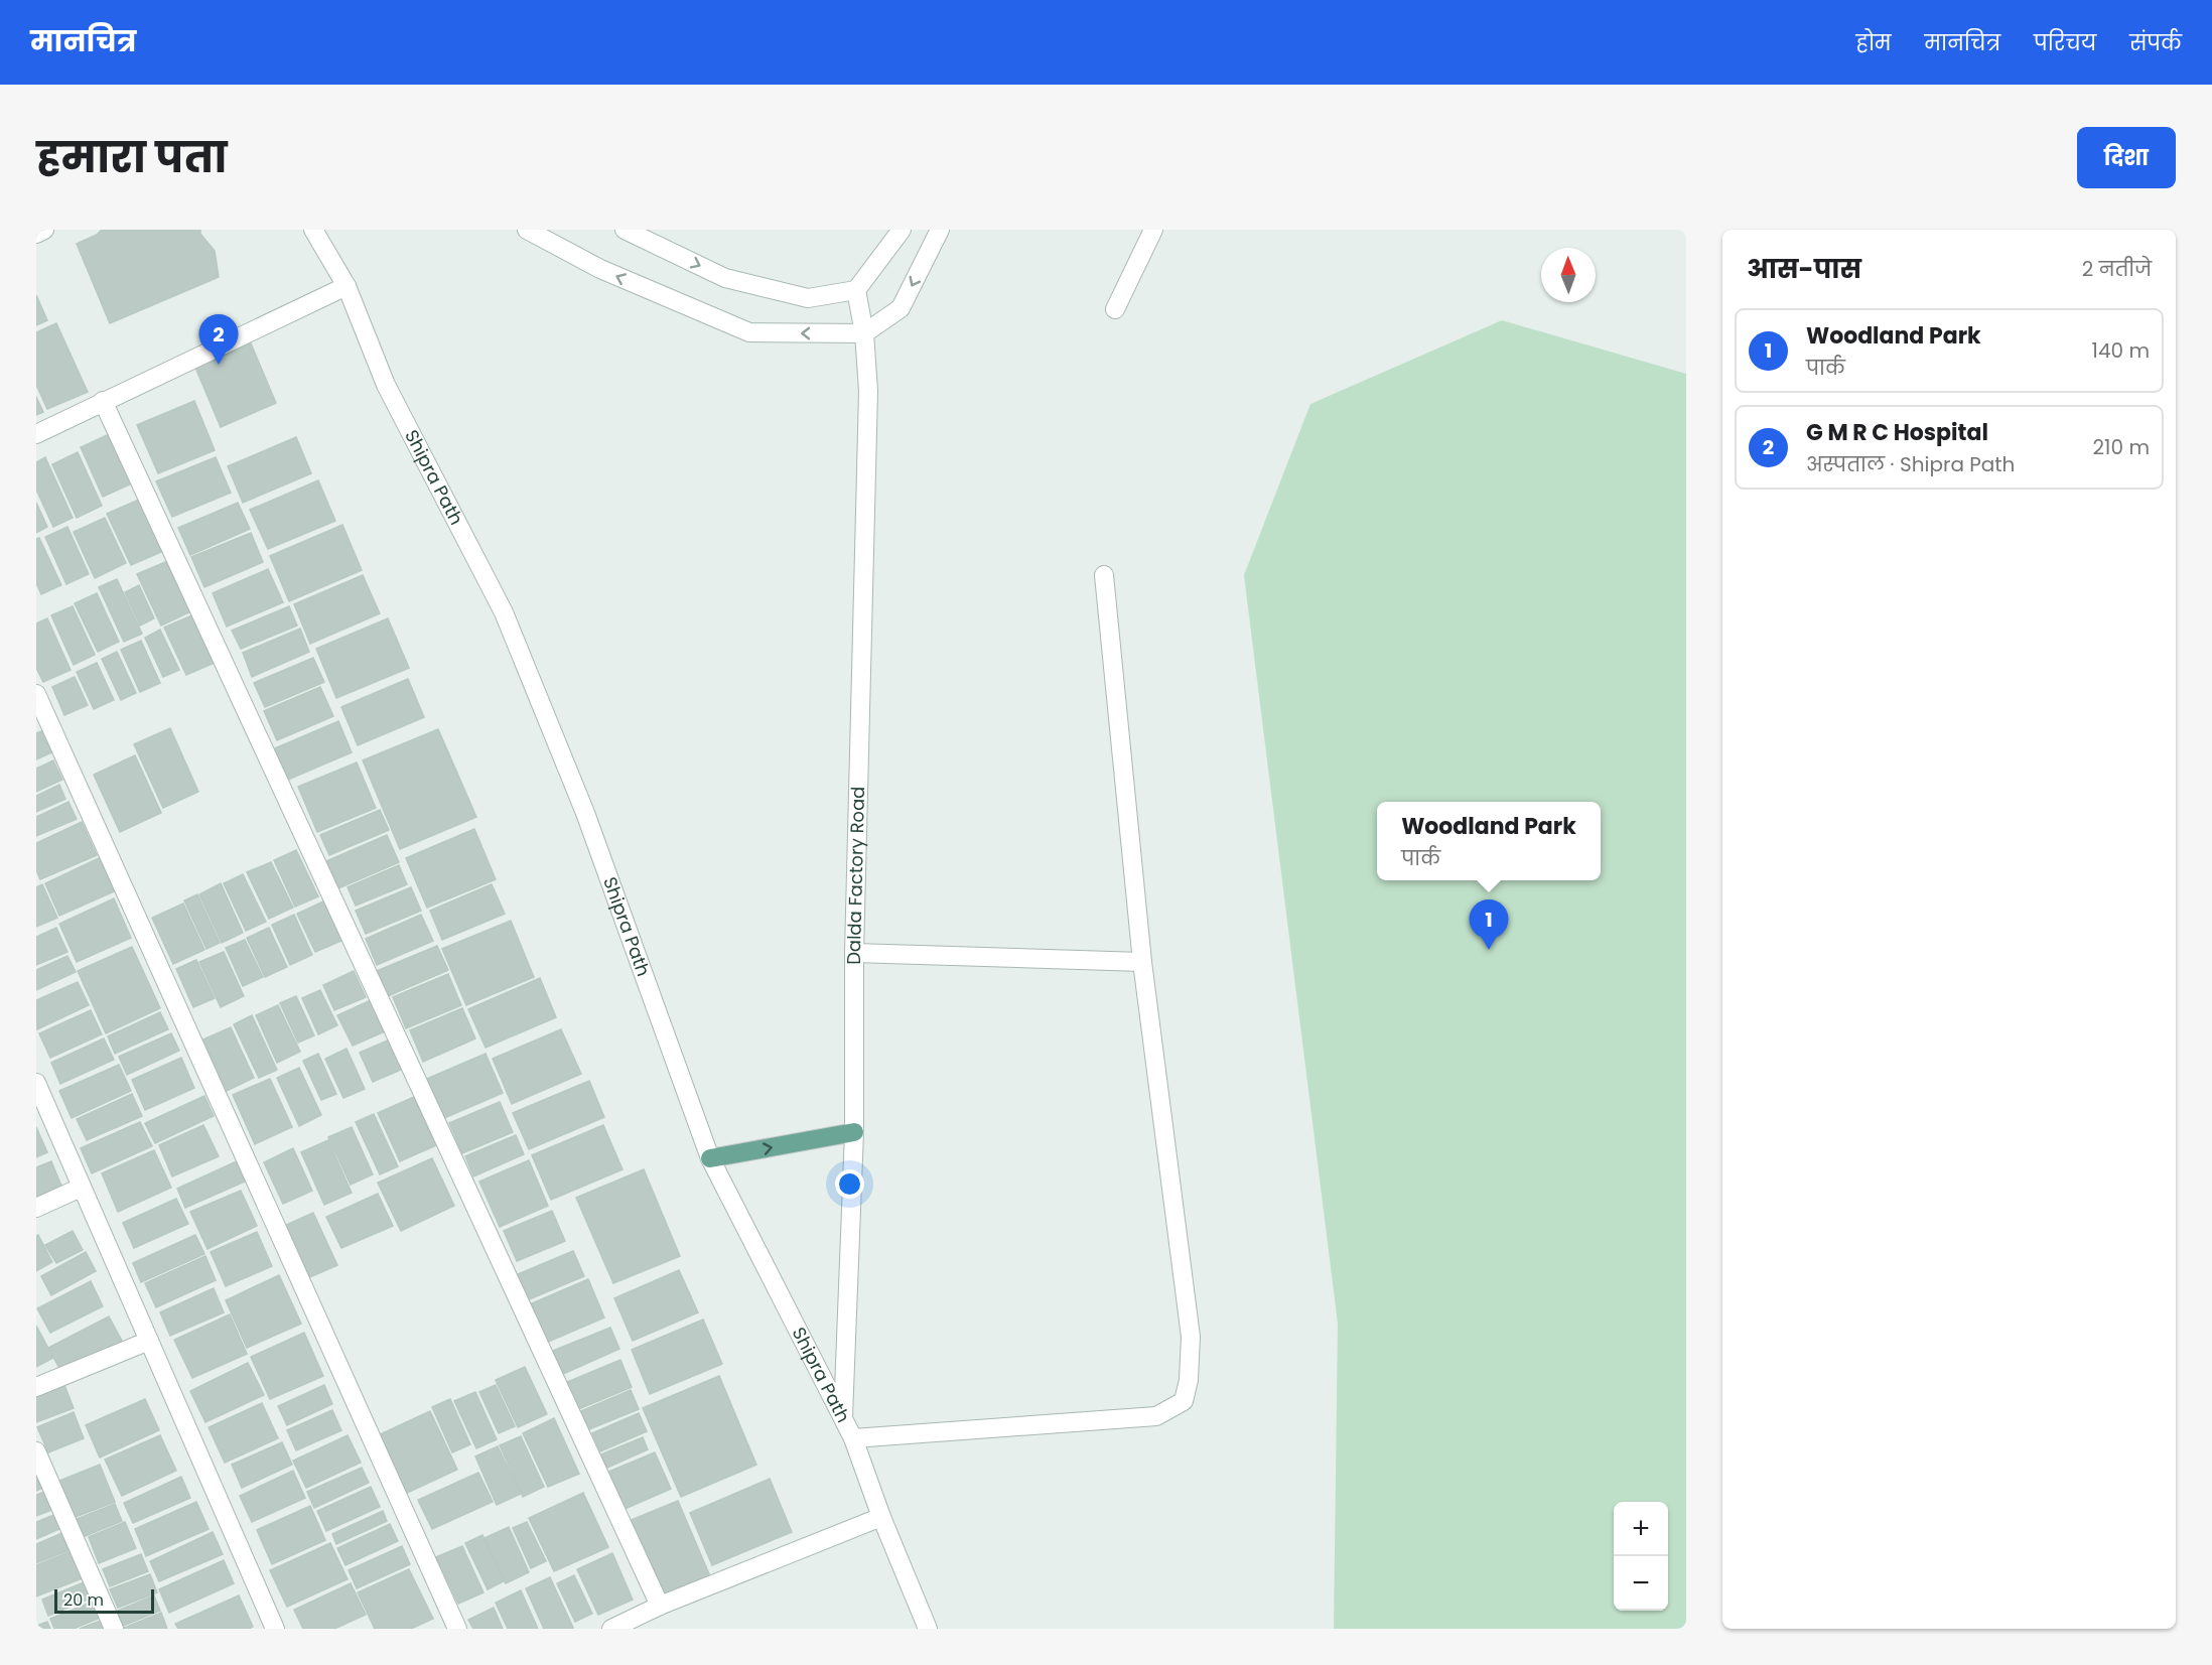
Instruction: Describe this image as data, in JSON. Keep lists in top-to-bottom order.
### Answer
{
  "streets": {
    "street": ["Shipra Path", "Dalda Factory Road"]
  },
  "crossings": [
    ["Shipra Path", "Dalda Factory Road"]
  ],
  "scale_bar": "20 m",
  "north": "top",
  "page": {
    "header": "मानचित्र",
    "nav": [
      "होम",
      "मानचित्र",
      "परिचय",
      "संपर्क"
    ],
    "title": "हमारा पता",
    "buttons": "दिशा",
    "heading": ["आस-पास", "2 नतीजे"],
    "list": [
      {
        "mark": "1",
        "name": "Woodland Park",
        "note": "पार्क",
        "value": "140 m"
      },
      {
        "mark": "2",
        "name": "G M R C Hospital",
        "note": "अस्पताल · Shipra Path",
        "value": "210 m"
      }
    ],
    "pins": ["2", "1"],
    "popup": ["Woodland Park", "पार्क"],
    "map_buttons": ["+", "−"],
    "scale": "20 m"
  }
}
